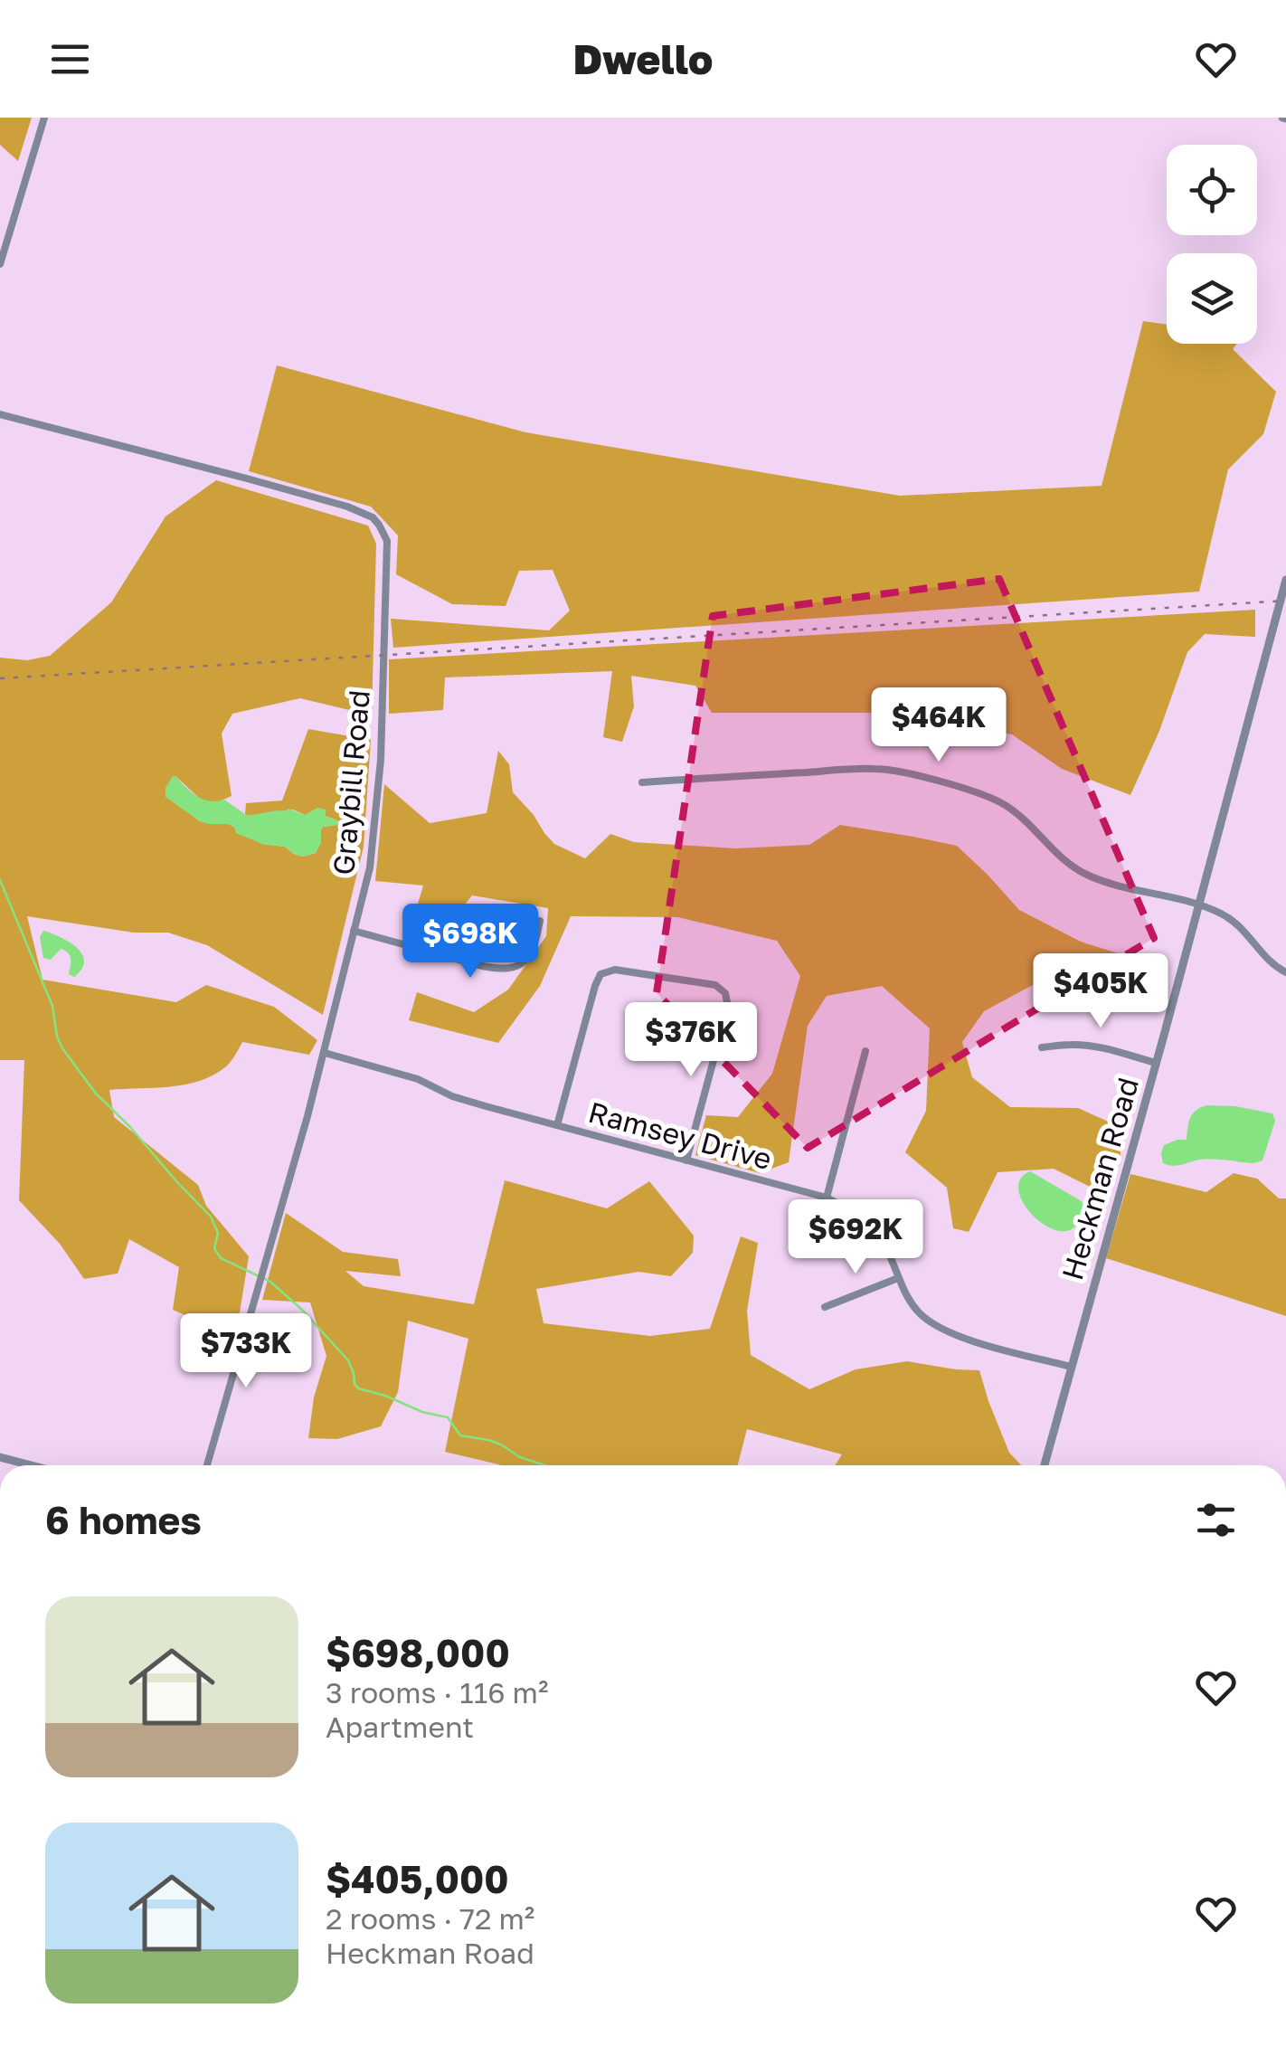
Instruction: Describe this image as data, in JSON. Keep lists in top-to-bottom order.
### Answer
{
  "streets": {
    "street": ["Graybill Road", "Ramsey Drive", "Heckman Road"]
  },
  "crossings": [
    ["Graybill Road", "Ramsey Drive"],
    ["Ramsey Drive", "Heckman Road"]
  ],
  "page": {
    "header": "Dwello",
    "price": [
      "$464K",
      "$698K",
      "$405K",
      "$376K",
      "$692K",
      "$733K"
    ],
    "heading": "6 homes",
    "list": [
      {
        "name": "$698,000",
        "note": "3 rooms · 116 m² · Apartment"
      },
      {
        "name": "$405,000",
        "note": "2 rooms · 72 m² · Heckman Road"
      }
    ]
  }
}
